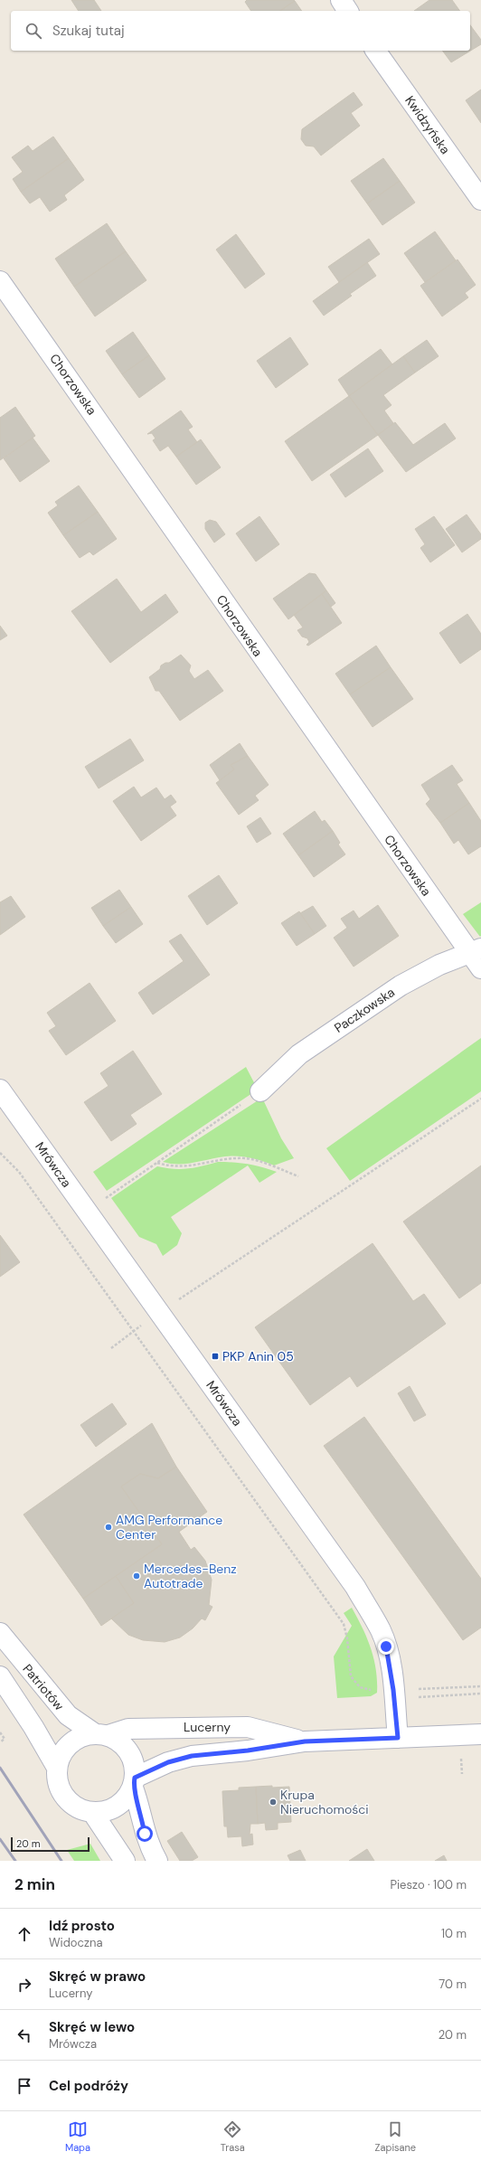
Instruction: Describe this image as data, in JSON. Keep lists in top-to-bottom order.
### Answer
{
  "streets": {
    "street": [
      "Kwidzyńska",
      "Chorzowska",
      "Paczkowska",
      "Mrówcza",
      "Patriotów",
      "Lucerny"
    ]
  },
  "crossings": [
    ["Chorzowska", "Paczkowska"],
    ["Mrówcza", "Lucerny"],
    ["Patriotów", "Lucerny"]
  ],
  "places": {
    "transit": ["PKP Anin 05"],
    "other": ["AMG Performance Center", "Mercedes-Benz Autotrade", "Krupa Nieruchomości"]
  },
  "scale_bar": "20 m",
  "page": {
    "search": "Szukaj tutaj",
    "scale": "20 m",
    "heading": ["2 min", "Pieszo · 100 m"],
    "list": [
      ["Idź prosto", "Widoczna", "10 m"],
      ["Skręć w prawo", "Lucerny", "70 m"],
      ["Skręć w lewo", "Mrówcza", "20 m"],
      "Cel podróży"
    ],
    "nav": ["Mapa", "Trasa", "Zapisane"]
  }
}
